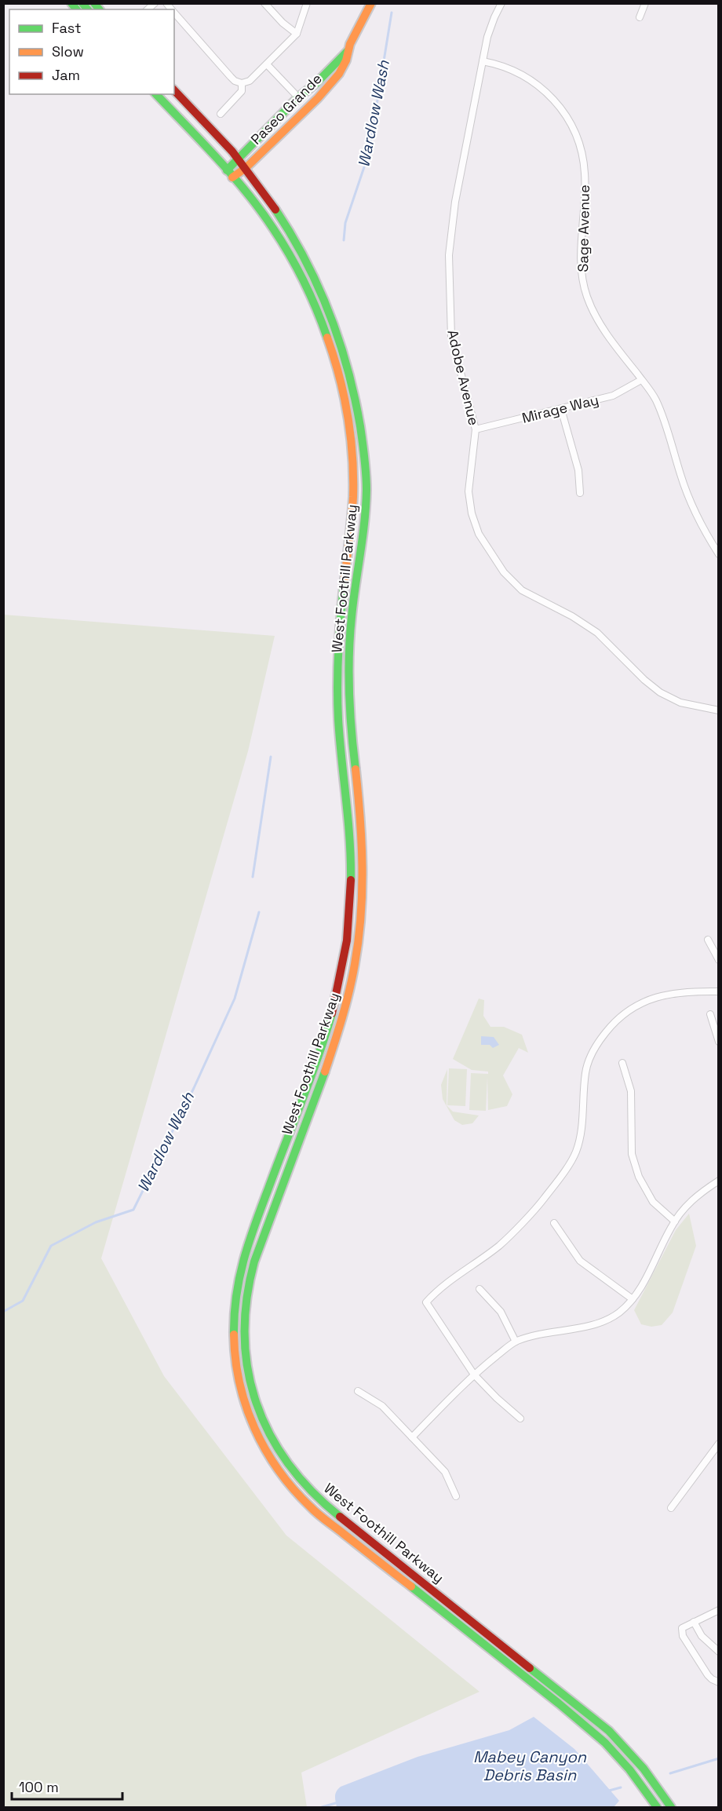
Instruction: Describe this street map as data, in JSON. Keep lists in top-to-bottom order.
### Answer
{
  "streets": {
    "main road": ["Paseo Grande", "West Foothill Parkway"],
    "street": ["Sage Avenue", "Adobe Avenue", "Mirage Way"]
  },
  "crossings": [
    ["Paseo Grande", "West Foothill Parkway"],
    ["Sage Avenue", "Adobe Avenue"],
    ["Sage Avenue", "Mirage Way"],
    ["Adobe Avenue", "Mirage Way"]
  ],
  "water": ["Wardlow Wash", "Mabey Canyon Debris Basin"],
  "legend": ["Fast", "Slow", "Jam"],
  "scale_bar": "100 m"
}
